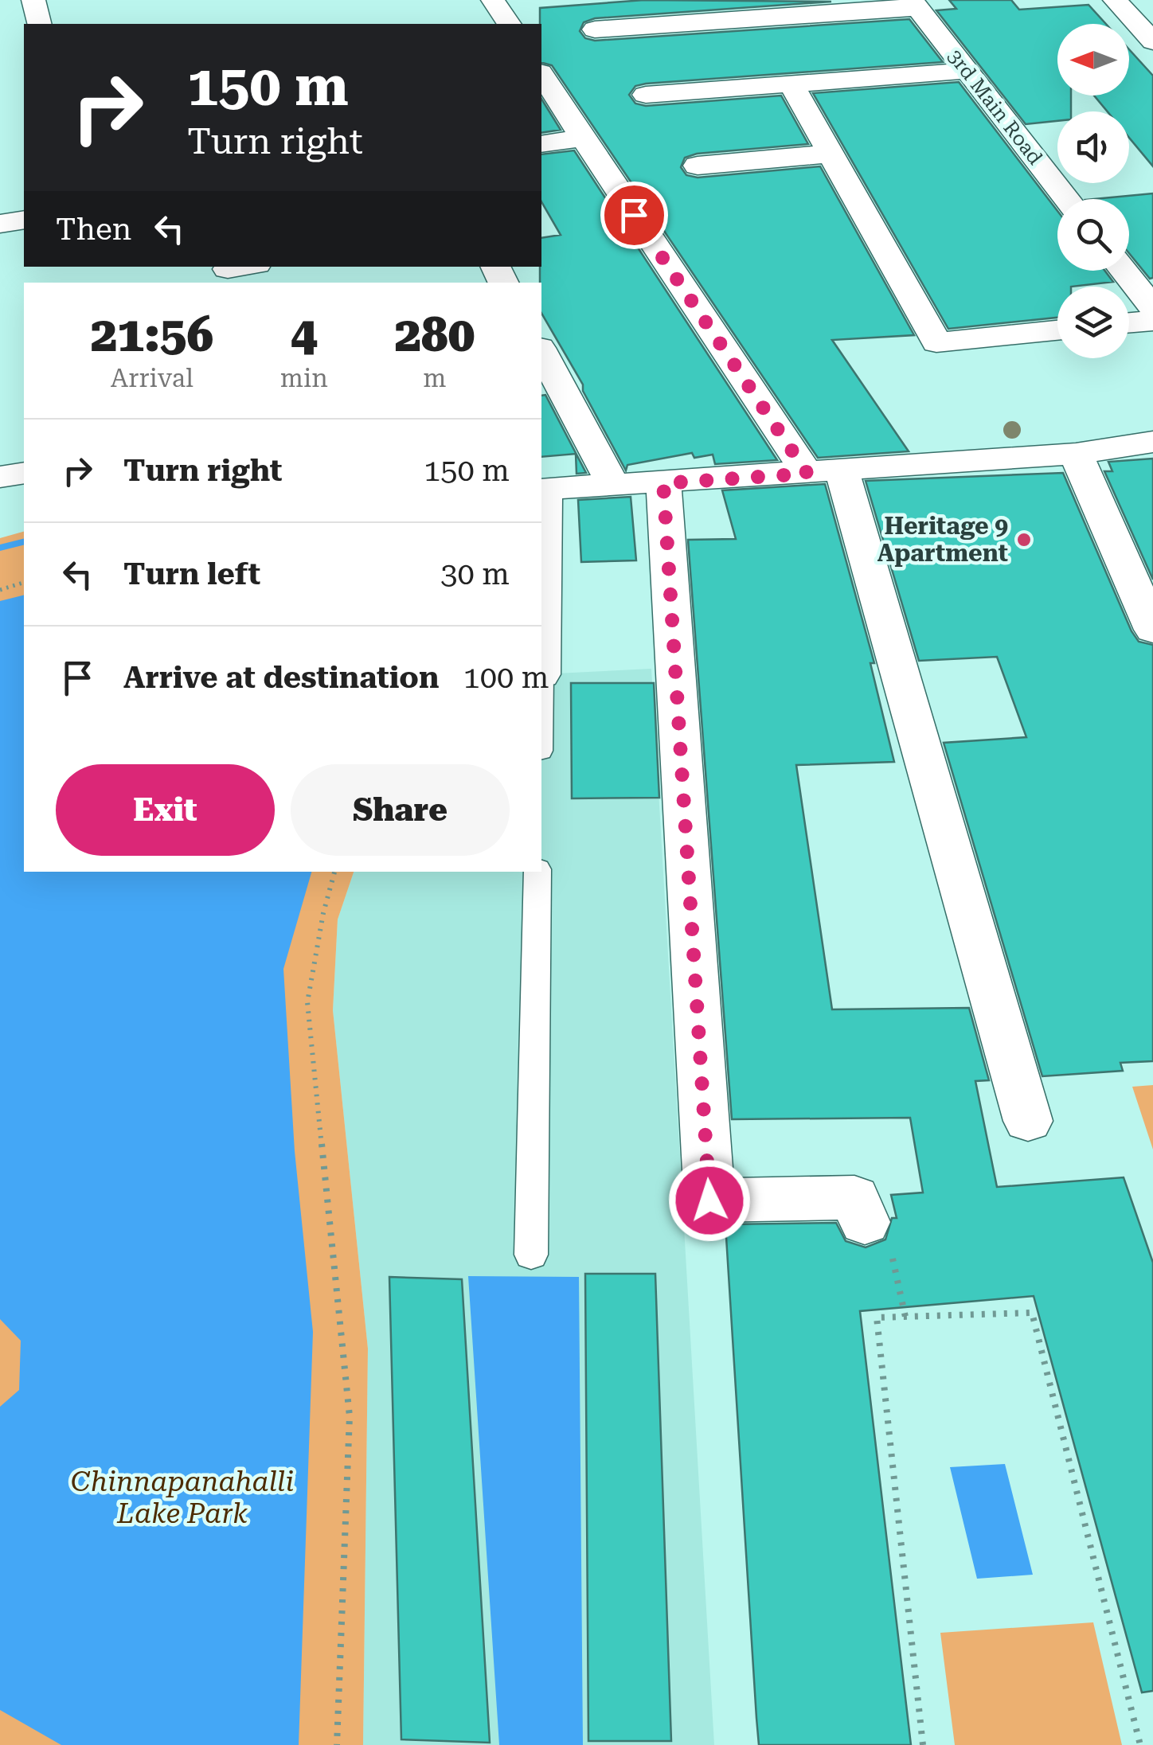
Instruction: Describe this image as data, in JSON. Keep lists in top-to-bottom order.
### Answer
{
  "streets": {
    "street": ["3rd Main Road"]
  },
  "parks": ["Chinnapanahalli Lake Park"],
  "places": ["Heritage 9 Apartment"],
  "north": "left",
  "page": {
    "turn": ["150 m", "Turn right"],
    "then": "Then",
    "eta": [
      "21:56",
      "Arrival",
      "4",
      "min",
      "280",
      "m"
    ],
    "list": [
      {
        "name": "Turn right",
        "value": "150 m"
      },
      {
        "name": "Turn left",
        "value": "30 m"
      },
      {
        "name": "Arrive at destination",
        "value": "100 m"
      }
    ],
    "buttons": ["Exit", "Share"]
  }
}
